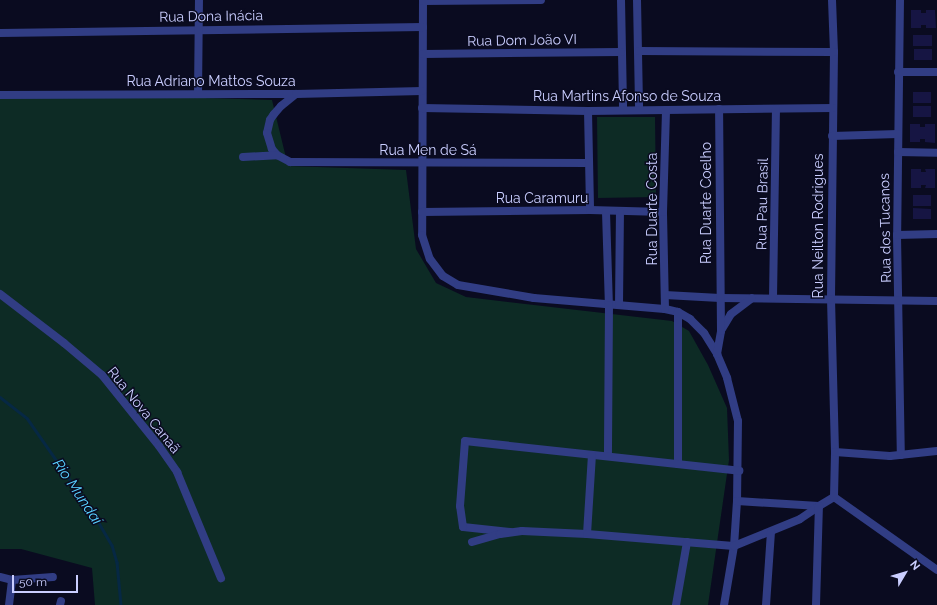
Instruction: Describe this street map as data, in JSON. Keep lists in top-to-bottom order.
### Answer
{
  "streets": {
    "street": [
      "Rua Dona Inácia",
      "Rua Dom João VI",
      "Rua Adriano Mattos Souza",
      "Rua Martins Afonso de Souza",
      "Rua Men de Sá",
      "Rua Caramuru",
      "Rua Duarte Coelho",
      "Rua Pau Brasil",
      "Rua Duarte Costa",
      "Rua Neilton Rodrigues",
      "Rua dos Tucanos",
      "Rua Nova Canaã"
    ]
  },
  "crossings": [
    ["Rua Martins Afonso de Souza", "Rua Duarte Coelho"],
    ["Rua Martins Afonso de Souza", "Rua Pau Brasil"],
    ["Rua Martins Afonso de Souza", "Rua Duarte Costa"],
    ["Rua Martins Afonso de Souza", "Rua Neilton Rodrigues"],
    ["Rua Caramuru", "Rua Duarte Costa"]
  ],
  "water": ["Rio Mundaí"],
  "scale_bar": "50 m",
  "north": "top right"
}
